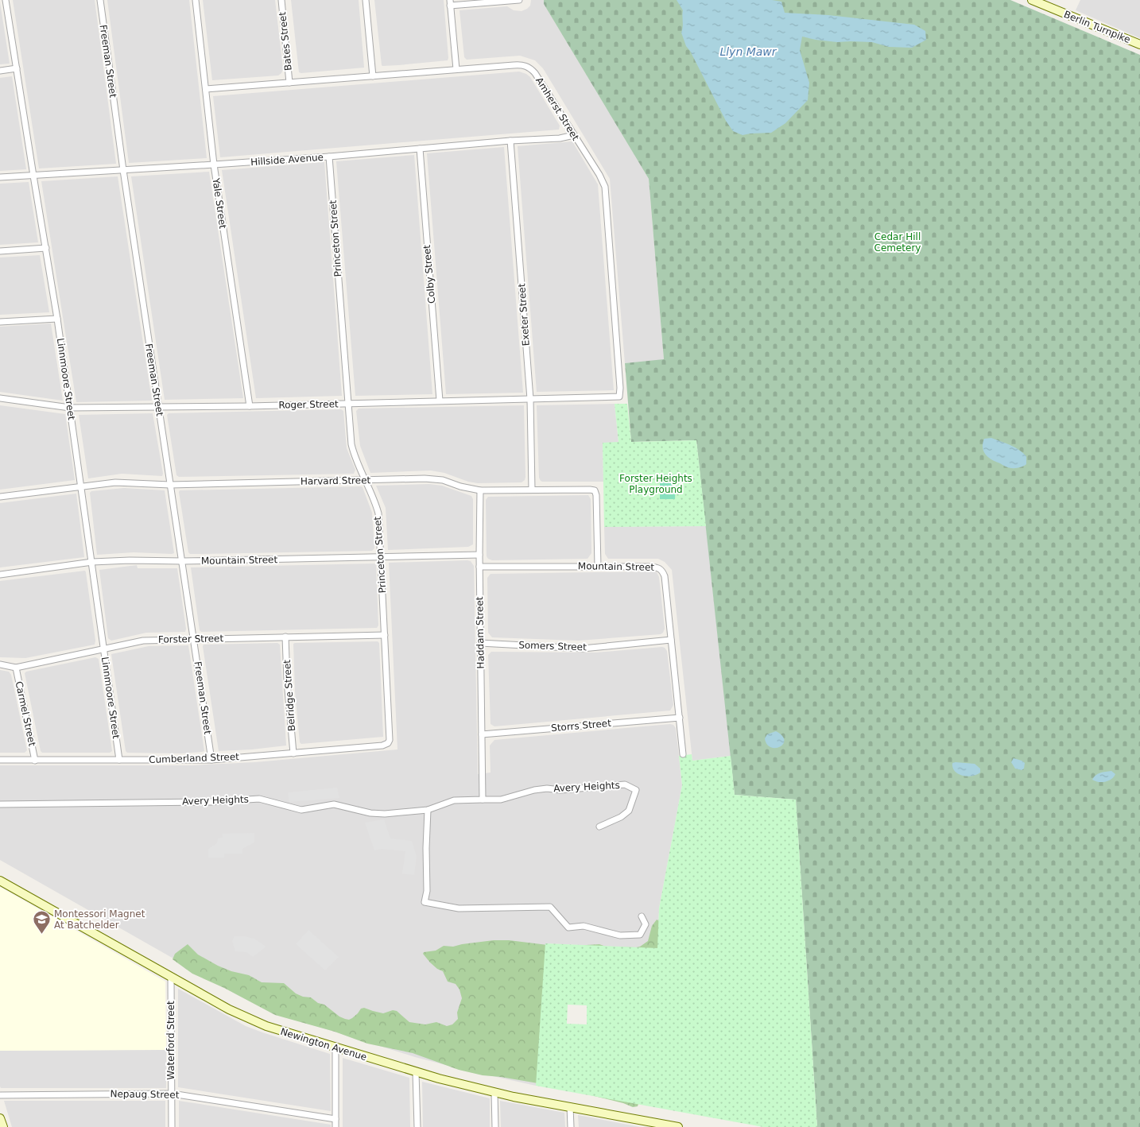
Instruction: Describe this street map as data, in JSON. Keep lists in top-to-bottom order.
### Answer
{
  "streets": {
    "main road": ["Berlin Turnpike", "Newington Avenue"],
    "street": [
      "Bates Street",
      "Freeman Street",
      "Amherst Street",
      "Hillside Avenue",
      "Yale Street",
      "Princeton Street",
      "Colby Street",
      "Exeter Street",
      "Linnmoore Street",
      "Roger Street",
      "Harvard Street",
      "Mountain Street",
      "Haddam Street",
      "Forster Street",
      "Somers Street",
      "Belridge Street",
      "Carmel Street",
      "Storrs Street",
      "Cumberland Street",
      "Avery Heights",
      "Waterford Street",
      "Nepaug Street"
    ]
  },
  "crossings": [
    ["Bates Street", "Amherst Street"],
    ["Freeman Street", "Hillside Avenue"],
    ["Freeman Street", "Roger Street"],
    ["Freeman Street", "Harvard Street"],
    ["Freeman Street", "Mountain Street"],
    ["Freeman Street", "Forster Street"],
    ["Freeman Street", "Cumberland Street"],
    ["Amherst Street", "Hillside Avenue"],
    ["Amherst Street", "Yale Street"],
    ["Amherst Street", "Roger Street"],
    ["Hillside Avenue", "Yale Street"],
    ["Hillside Avenue", "Princeton Street"],
    ["Hillside Avenue", "Colby Street"],
    ["Hillside Avenue", "Exeter Street"],
    ["Hillside Avenue", "Linnmoore Street"],
    ["Yale Street", "Roger Street"],
    ["Princeton Street", "Roger Street"],
    ["Princeton Street", "Harvard Street"],
    ["Princeton Street", "Mountain Street"],
    ["Princeton Street", "Forster Street"],
    ["Princeton Street", "Cumberland Street"],
    ["Colby Street", "Roger Street"],
    ["Exeter Street", "Roger Street"],
    ["Exeter Street", "Harvard Street"],
    ["Linnmoore Street", "Roger Street"],
    ["Linnmoore Street", "Harvard Street"],
    ["Linnmoore Street", "Mountain Street"],
    ["Linnmoore Street", "Forster Street"],
    ["Linnmoore Street", "Cumberland Street"],
    ["Harvard Street", "Mountain Street"],
    ["Harvard Street", "Haddam Street"],
    ["Mountain Street", "Haddam Street"],
    ["Mountain Street", "Somers Street"],
    ["Mountain Street", "Storrs Street"],
    ["Haddam Street", "Somers Street"],
    ["Haddam Street", "Storrs Street"],
    ["Haddam Street", "Avery Heights"],
    ["Forster Street", "Belridge Street"],
    ["Forster Street", "Carmel Street"],
    ["Belridge Street", "Cumberland Street"],
    ["Carmel Street", "Cumberland Street"],
    ["Waterford Street", "Newington Avenue"],
    ["Waterford Street", "Nepaug Street"]
  ],
  "water": ["Llyn Mawr"],
  "parks": ["Cedar Hill Cemetery", "Forster Heights Playground"],
  "places": {
    "school or university": ["Montessori Magnet At Batchelder"]
  }
}
